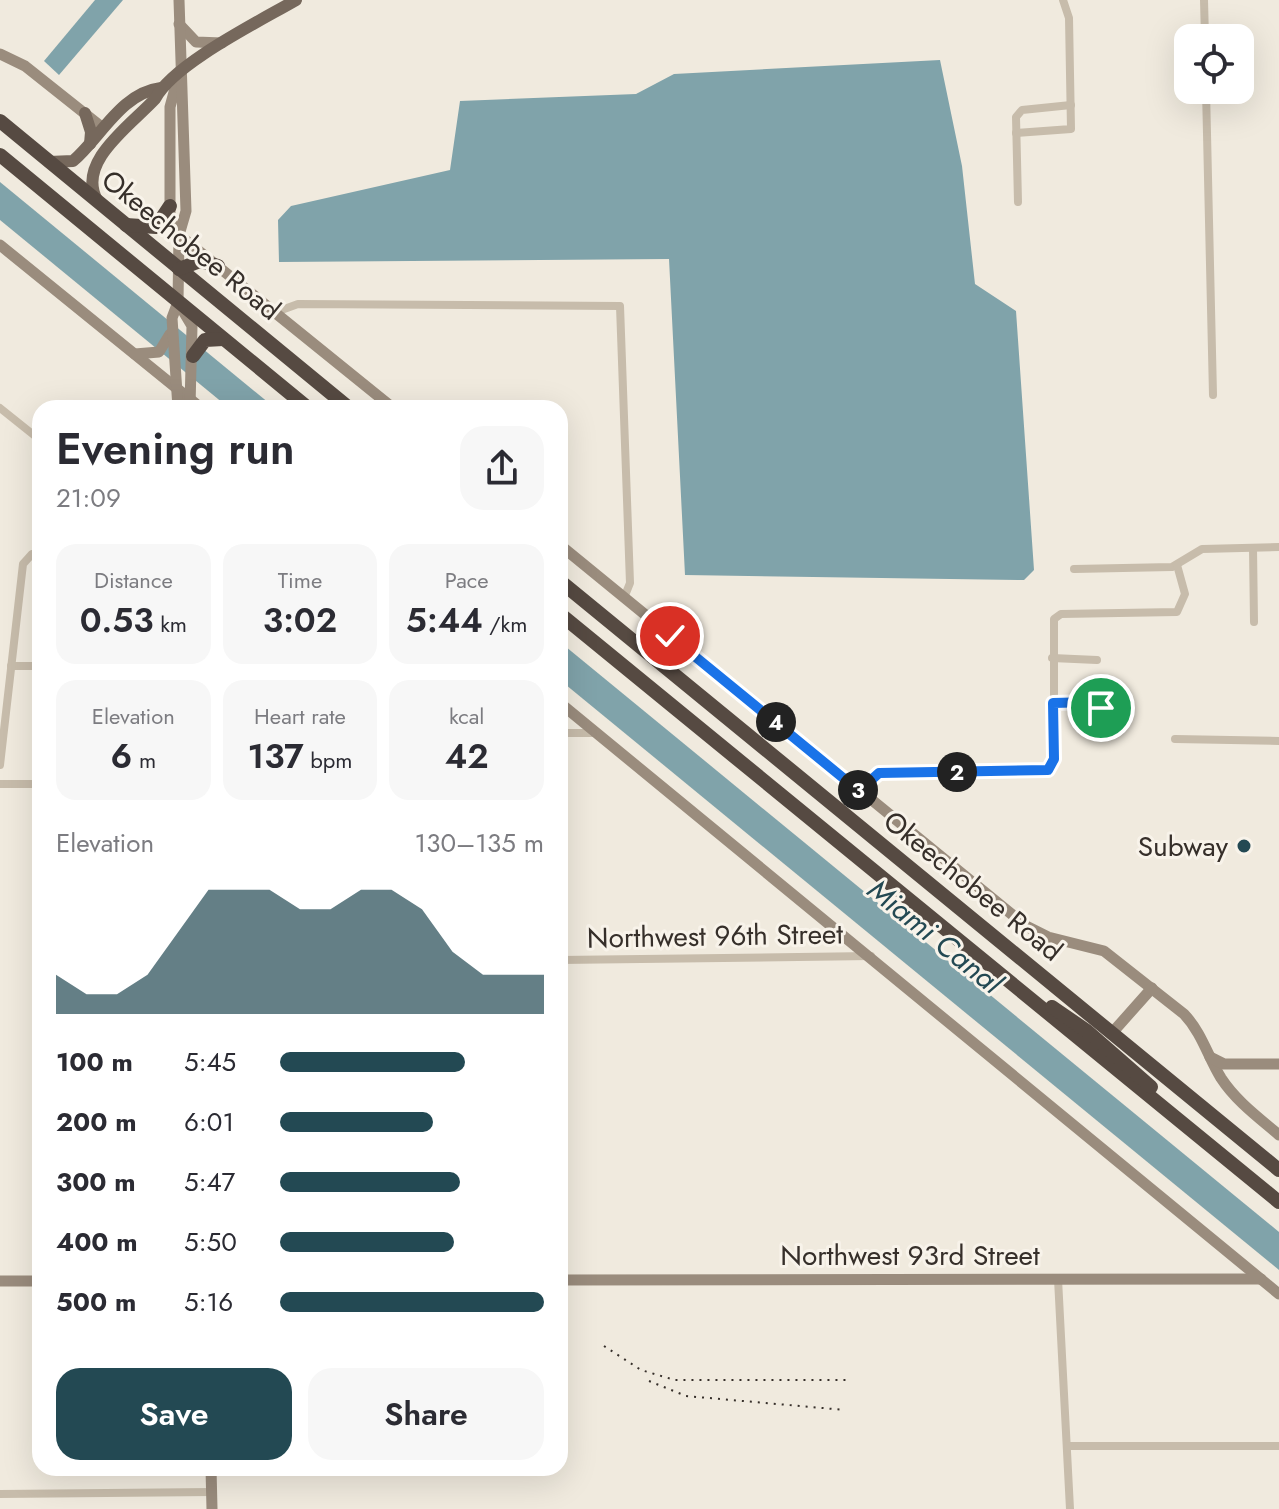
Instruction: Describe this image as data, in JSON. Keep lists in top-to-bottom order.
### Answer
{
  "streets": {
    "highway": ["Okeechobee Road"],
    "street": ["Northwest 96th Street", "Northwest 93rd Street"]
  },
  "water": ["Miami Canal"],
  "places": ["Subway"],
  "page": {
    "heading": ["Evening run", "21:09"],
    "stats": [
      ["Distance", "0.53 km"],
      ["Time", "3:02"],
      ["Pace", "5:44 /km"],
      ["Elevation", "6 m"],
      ["Heart rate", "137 bpm"],
      ["kcal", "42"]
    ],
    "pins": ["4", "2", "3"],
    "chart": ["Elevation", "130–135 m"],
    "list": [
      {
        "name": "100 m",
        "note": "5:45"
      },
      {
        "name": "200 m",
        "note": "6:01"
      },
      {
        "name": "300 m",
        "note": "5:47"
      },
      {
        "name": "400 m",
        "note": "5:50"
      },
      {
        "name": "500 m",
        "note": "5:16"
      }
    ],
    "buttons": ["Save", "Share"]
  }
}
